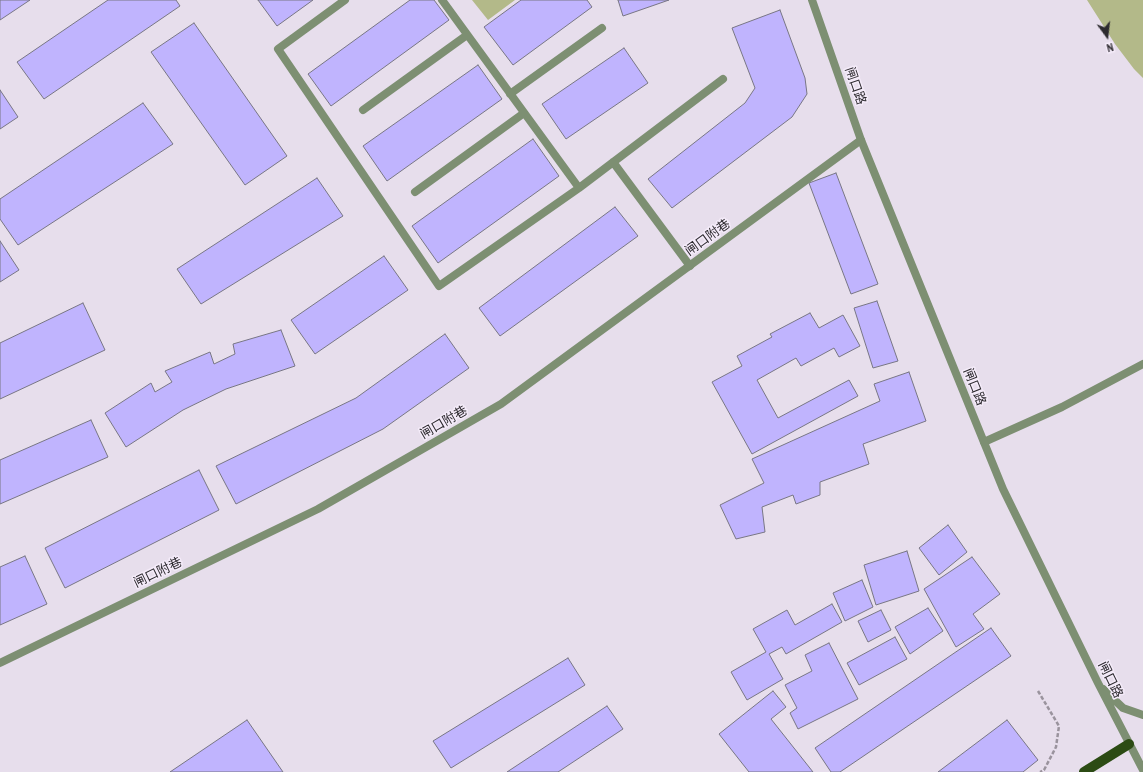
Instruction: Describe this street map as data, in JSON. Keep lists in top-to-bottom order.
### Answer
{
  "streets": {
    "street": ["闸口路", "闸口附巷"]
  },
  "crossings": [
    ["闸口路", "闸口附巷"]
  ],
  "north": "bottom"
}
